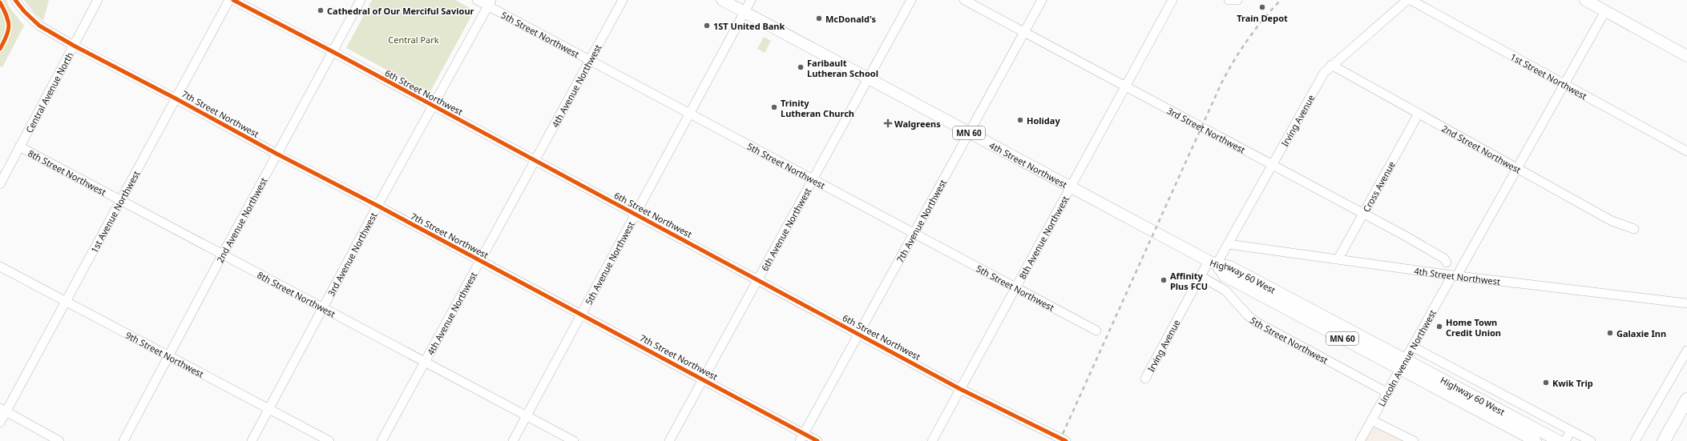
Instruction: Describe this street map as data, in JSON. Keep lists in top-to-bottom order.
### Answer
{
  "streets": {
    "main road": ["MN 60", "4th Street Northwest", "Highway 60 West"],
    "street": [
      "5th Street Northwest",
      "1st Street Northwest",
      "4th Avenue Northwest",
      "Central Avenue North",
      "6th Street Northwest",
      "7th Street Northwest",
      "Irving Avenue",
      "3rd Street Northwest",
      "2nd Street Northwest",
      "8th Street Northwest",
      "Cross Avenue",
      "1st Avenue Northwest",
      "2nd Avenue Northwest",
      "7th Avenue Northwest",
      "6th Avenue Northwest",
      "8th Avenue Northwest",
      "3rd Avenue Northwest",
      "5th Avenue Northwest",
      "9th Street Northwest",
      "Lincoln Avenue Northwest"
    ]
  },
  "crossings": [
    ["5th Street Northwest", "4th Avenue Northwest"],
    ["5th Street Northwest", "Irving Avenue"],
    ["5th Street Northwest", "7th Avenue Northwest"],
    ["5th Street Northwest", "6th Avenue Northwest"],
    ["5th Street Northwest", "8th Avenue Northwest"],
    ["5th Street Northwest", "3rd Avenue Northwest"],
    ["5th Street Northwest", "5th Avenue Northwest"],
    ["5th Street Northwest", "Lincoln Avenue Northwest"],
    ["1st Street Northwest", "Lincoln Avenue Northwest"],
    ["4th Avenue Northwest", "6th Street Northwest"],
    ["4th Avenue Northwest", "7th Street Northwest"],
    ["4th Avenue Northwest", "8th Street Northwest"],
    ["Central Avenue North", "7th Street Northwest"],
    ["Central Avenue North", "8th Street Northwest"],
    ["6th Street Northwest", "2nd Avenue Northwest"],
    ["6th Street Northwest", "7th Avenue Northwest"],
    ["6th Street Northwest", "6th Avenue Northwest"],
    ["6th Street Northwest", "8th Avenue Northwest"],
    ["6th Street Northwest", "3rd Avenue Northwest"],
    ["6th Street Northwest", "5th Avenue Northwest"],
    ["7th Street Northwest", "1st Avenue Northwest"],
    ["7th Street Northwest", "2nd Avenue Northwest"],
    ["7th Street Northwest", "7th Avenue Northwest"],
    ["7th Street Northwest", "6th Avenue Northwest"],
    ["7th Street Northwest", "3rd Avenue Northwest"],
    ["7th Street Northwest", "5th Avenue Northwest"],
    ["Irving Avenue", "3rd Street Northwest"],
    ["Irving Avenue", "2nd Street Northwest"],
    ["Irving Avenue", "4th Street Northwest"],
    ["Irving Avenue", "Highway 60 West"],
    ["3rd Street Northwest", "Cross Avenue"],
    ["3rd Street Northwest", "7th Avenue Northwest"],
    ["3rd Street Northwest", "8th Avenue Northwest"],
    ["2nd Street Northwest", "Cross Avenue"],
    ["2nd Street Northwest", "Lincoln Avenue Northwest"],
    ["4th Street Northwest", "Cross Avenue"],
    ["4th Street Northwest", "7th Avenue Northwest"],
    ["4th Street Northwest", "6th Avenue Northwest"],
    ["4th Street Northwest", "8th Avenue Northwest"],
    ["4th Street Northwest", "5th Avenue Northwest"],
    ["4th Street Northwest", "Highway 60 West"],
    ["4th Street Northwest", "Lincoln Avenue Northwest"],
    ["8th Street Northwest", "1st Avenue Northwest"],
    ["8th Street Northwest", "2nd Avenue Northwest"],
    ["8th Street Northwest", "3rd Avenue Northwest"],
    ["8th Street Northwest", "5th Avenue Northwest"],
    ["1st Avenue Northwest", "9th Street Northwest"],
    ["2nd Avenue Northwest", "9th Street Northwest"],
    ["3rd Avenue Northwest", "9th Street Northwest"],
    ["Highway 60 West", "Lincoln Avenue Northwest"]
  ],
  "parks": ["Central Park"],
  "places": {
    "other": [
      "Train Depot",
      "Cathedral of Our Merciful Saviour",
      "McDonald's",
      "1ST United Bank",
      "Faribault Lutheran School",
      "Trinity Lutheran Church",
      "Holiday",
      "Affinity Plus FCU",
      "Home Town Credit Union",
      "Galaxie Inn",
      "Kwik Trip"
    ],
    "health": ["Walgreens"]
  }
}
